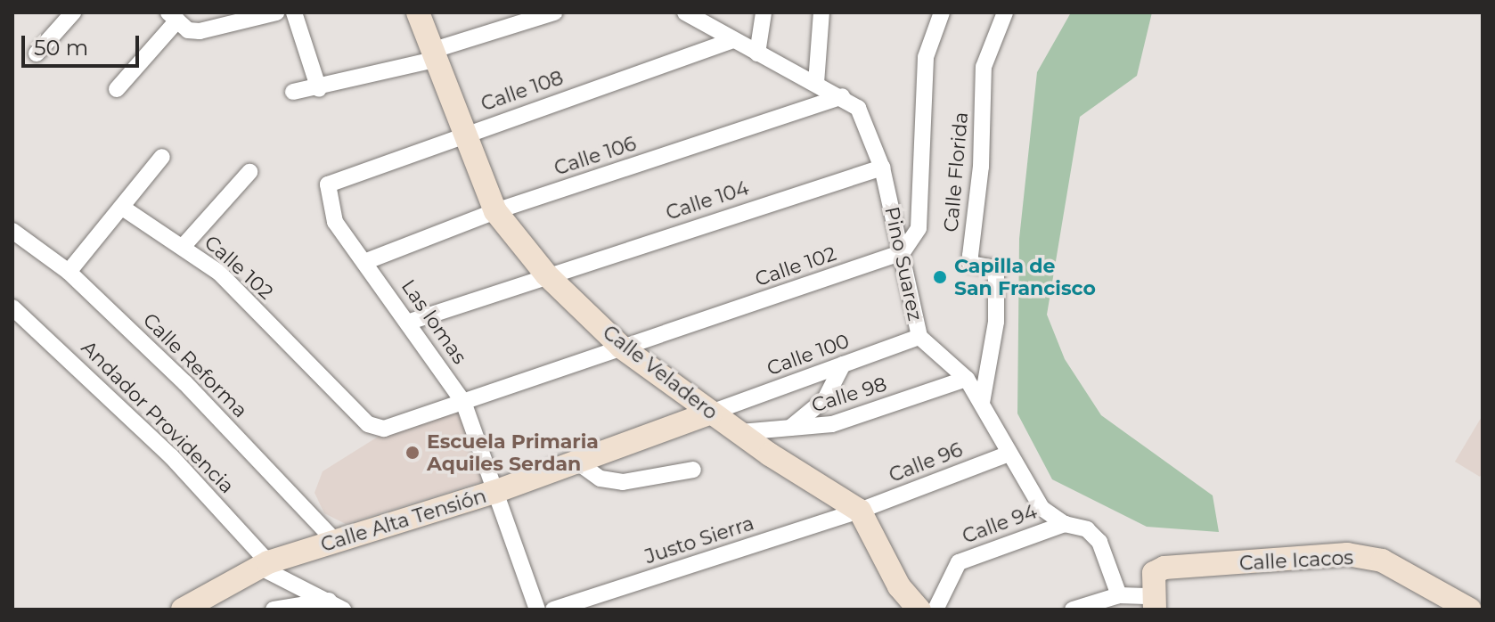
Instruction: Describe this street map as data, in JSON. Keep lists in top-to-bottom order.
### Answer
{
  "streets": {
    "main road": ["Calle Veladero", "Calle Alta Tensión", "Calle Icacos"],
    "street": [
      "Calle 108",
      "Calle 106",
      "Calle Florida",
      "Calle 104",
      "Pino Suarez",
      "Calle 102",
      "Las lomas",
      "Calle 100",
      "Calle Reforma",
      "Calle 98",
      "Andador Providencia",
      "Calle 96",
      "Calle 94",
      "Justo Sierra"
    ]
  },
  "crossings": [
    ["Calle 108", "Pino Suarez"],
    ["Calle 108", "Las lomas"],
    ["Calle 108", "Calle Veladero"],
    ["Calle 106", "Pino Suarez"],
    ["Calle 106", "Las lomas"],
    ["Calle 106", "Calle Veladero"],
    ["Calle Florida", "Pino Suarez"],
    ["Calle 104", "Pino Suarez"],
    ["Calle 104", "Las lomas"],
    ["Calle 104", "Calle Veladero"],
    ["Pino Suarez", "Calle 102"],
    ["Pino Suarez", "Calle 100"],
    ["Pino Suarez", "Calle 98"],
    ["Pino Suarez", "Calle 96"],
    ["Pino Suarez", "Calle 94"],
    ["Calle 102", "Las lomas"],
    ["Calle 102", "Calle Veladero"],
    ["Las lomas", "Calle Alta Tensión"],
    ["Calle 100", "Calle Veladero"],
    ["Calle 100", "Calle Alta Tensión"],
    ["Calle Reforma", "Calle Alta Tensión"],
    ["Calle Veladero", "Calle 98"],
    ["Calle Veladero", "Calle 96"],
    ["Calle Veladero", "Calle Alta Tensión"],
    ["Calle Veladero", "Justo Sierra"],
    ["Andador Providencia", "Calle Alta Tensión"],
    ["Calle 96", "Justo Sierra"]
  ],
  "places": ["Capilla de San Francisco", "Escuela Primaria Aquiles Serdan"],
  "scale_bar": "50 m"
}
